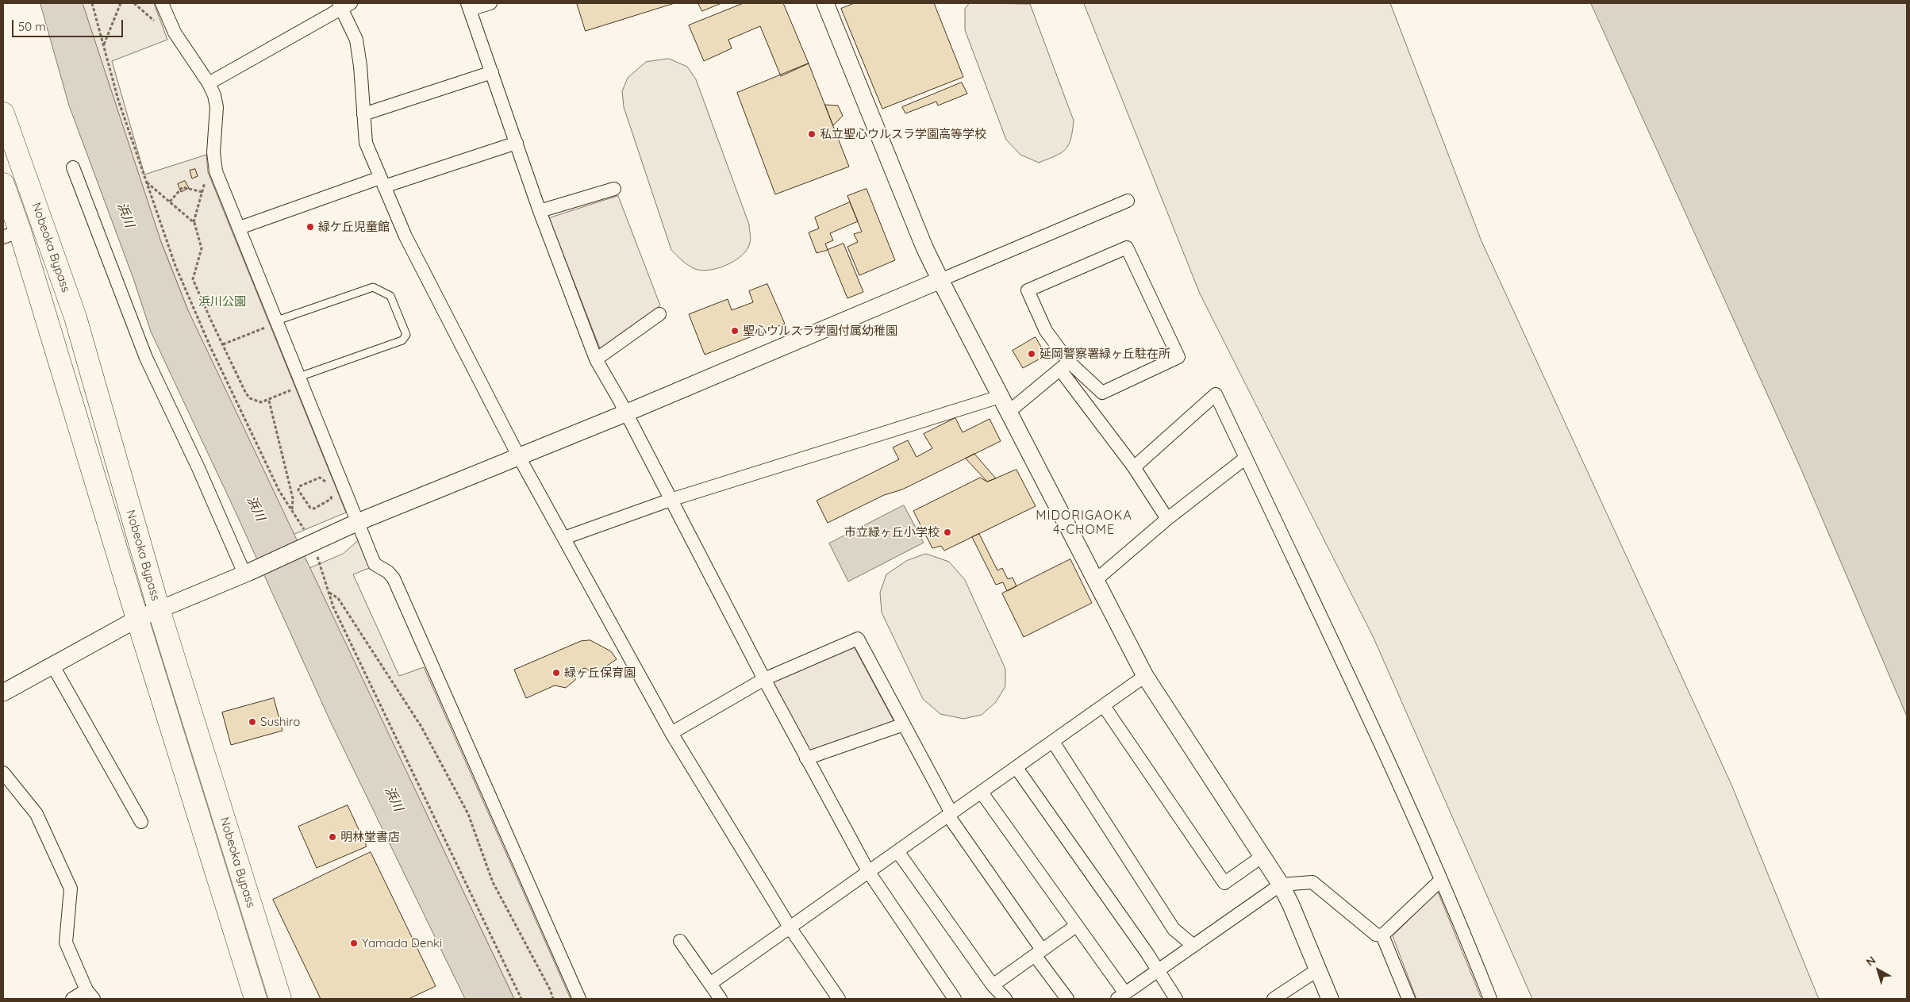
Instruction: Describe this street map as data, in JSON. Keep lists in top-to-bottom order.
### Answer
{
  "streets": {
    "highway": ["Nobeoka Bypass"]
  },
  "districts": ["MIDORIGAOKA 4-CHOME"],
  "water": ["浜川"],
  "parks": ["浜川公園"],
  "places": [
    "私立聖心ウルスラ学園高等学校",
    "緑ケ丘児童館",
    "聖心ウルスラ学園付属幼稚園",
    "延岡警察署緑ヶ丘駐在所",
    "市立緑ヶ丘小学校",
    "緑ヶ丘保育園",
    "Sushiro",
    "明林堂書店",
    "Yamada Denki"
  ],
  "scale_bar": "50 m",
  "north": "top left"
}
